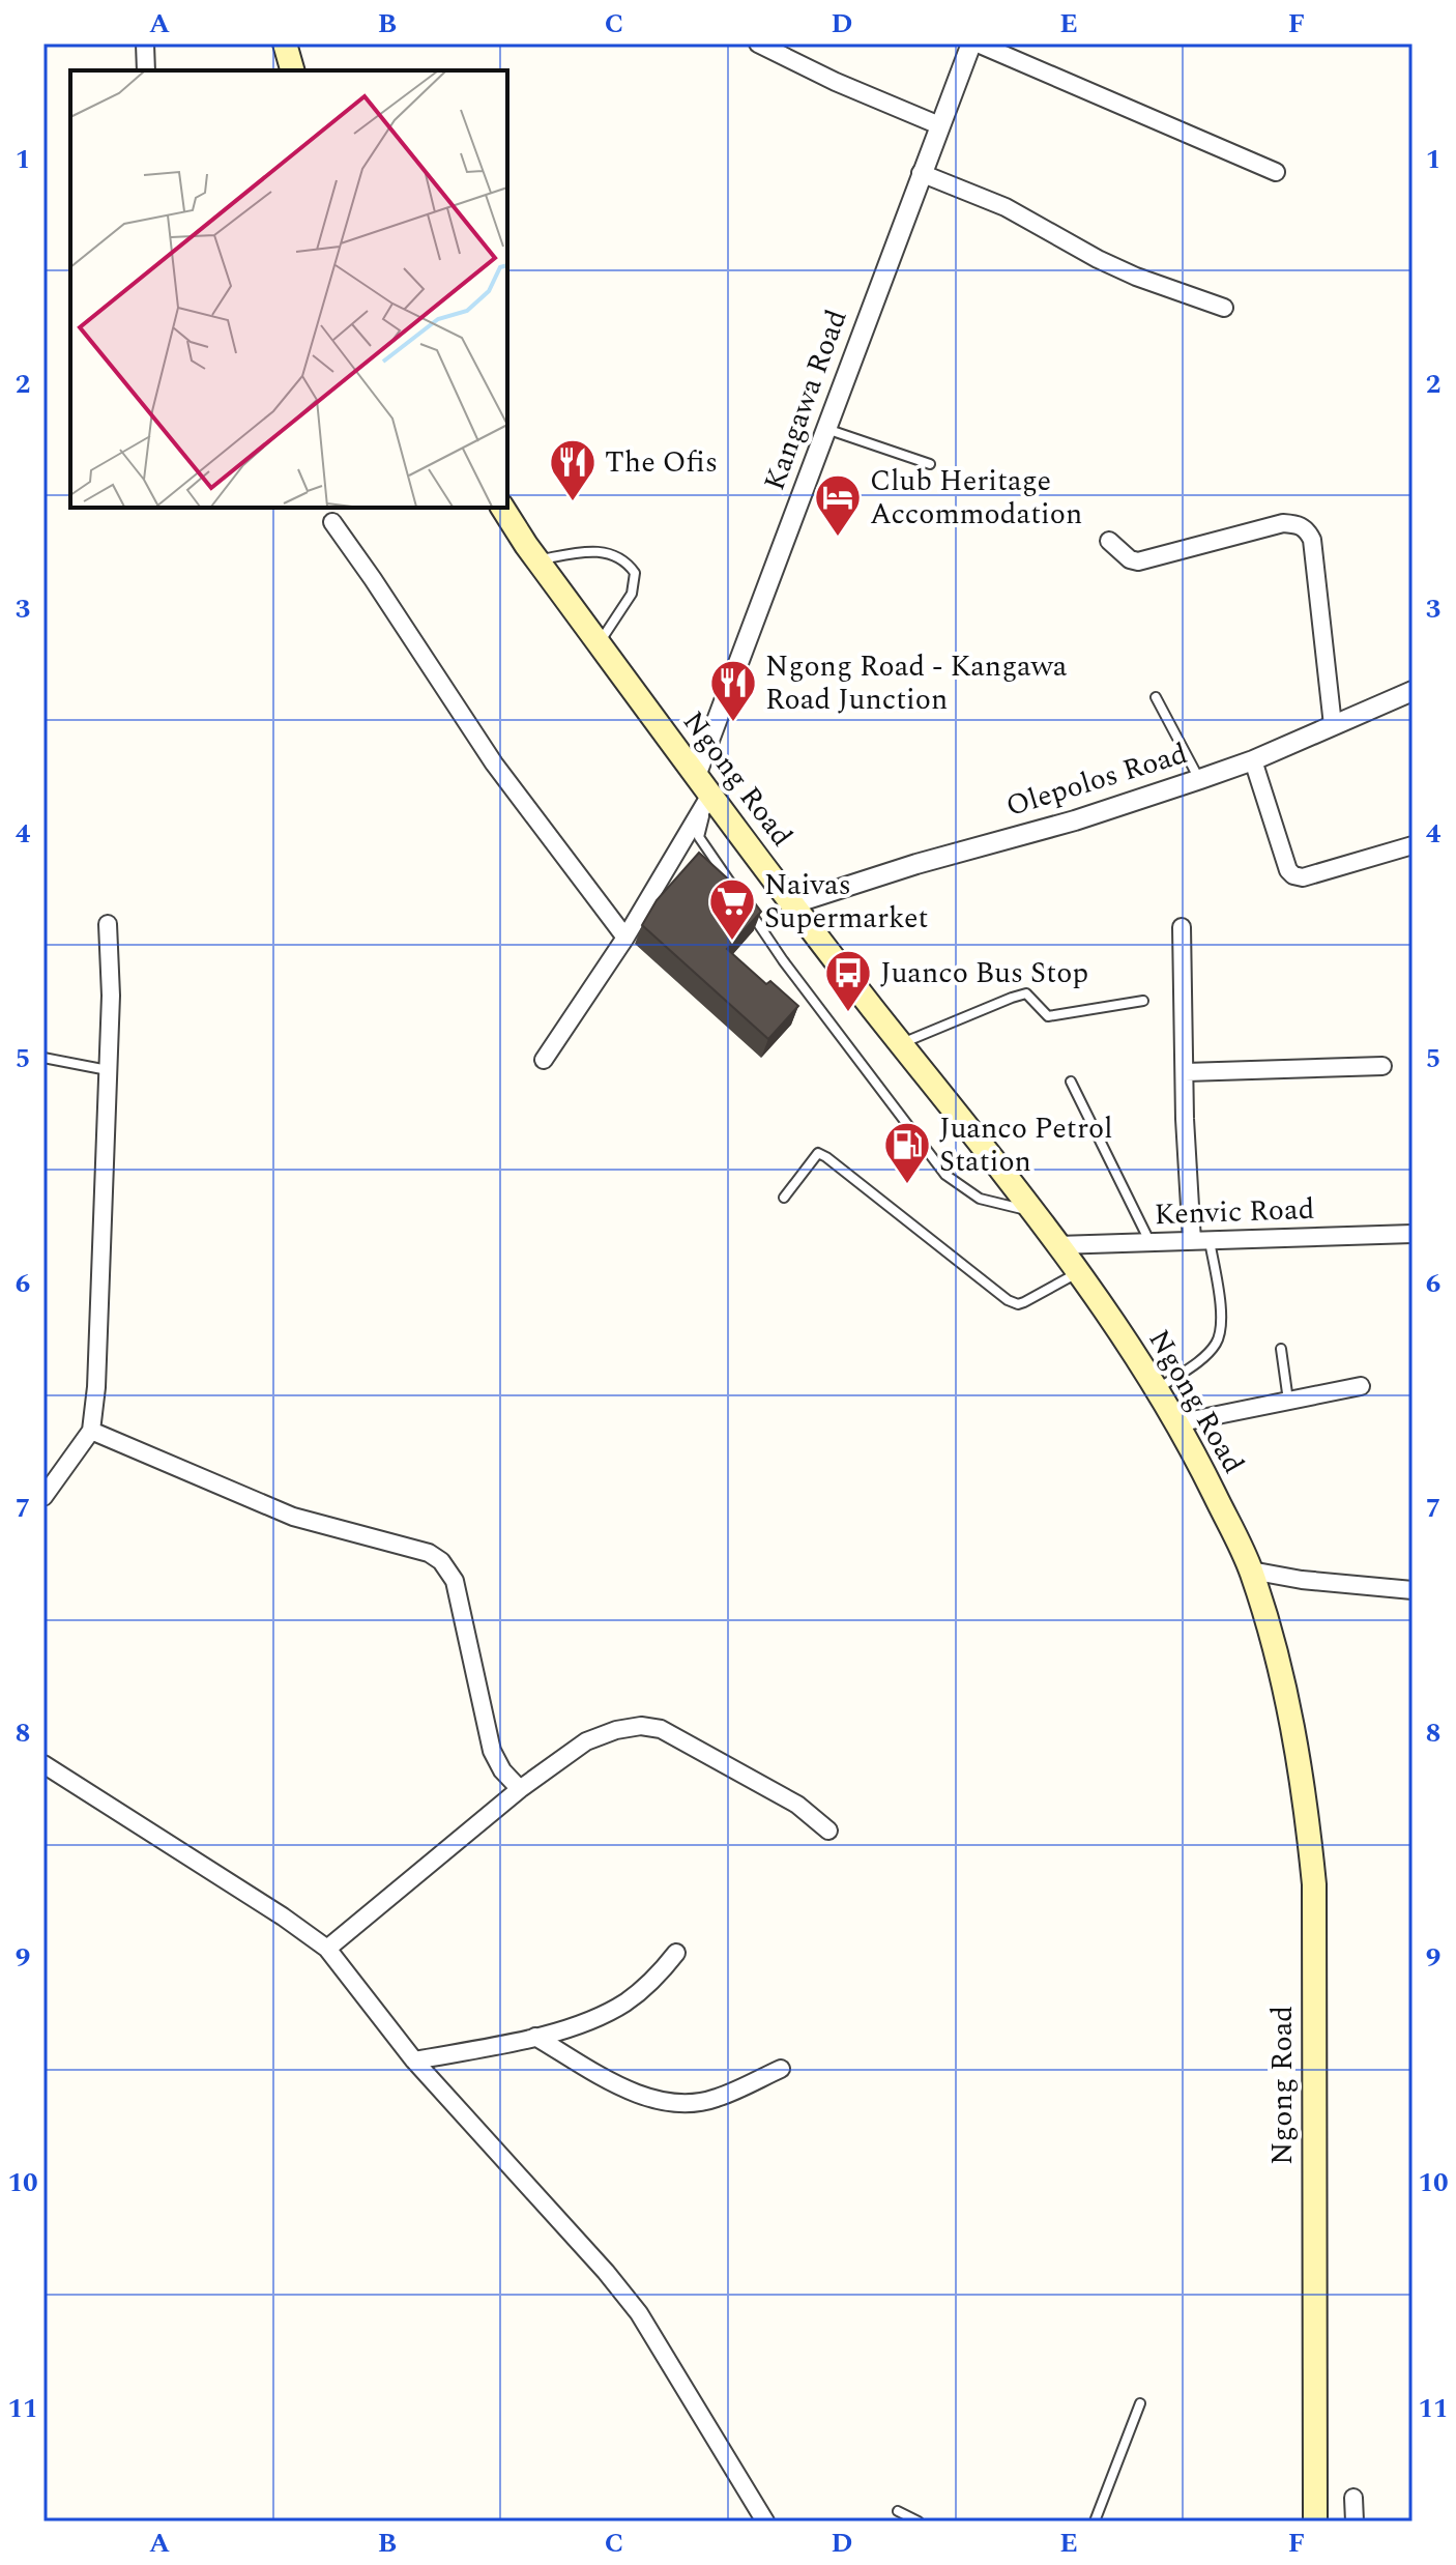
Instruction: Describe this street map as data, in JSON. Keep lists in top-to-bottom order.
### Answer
{
  "streets": {
    "main road": ["Ngong Road"],
    "street": ["Kangawa Road", "Olepolos Road", "Kenvic Road"]
  },
  "crossings": [
    ["Kangawa Road", "Ngong Road"],
    ["Ngong Road", "Olepolos Road"],
    ["Ngong Road", "Kenvic Road"]
  ],
  "places": {
    "restaurant": ["The Ofis", "Ngong Road - Kangawa Road Junction"],
    "hotel": ["Club Heritage Accommodation"],
    "supermarket": ["Naivas Supermarket"],
    "bus stop": ["Juanco Bus Stop"],
    "fuel station": ["Juanco Petrol Station"]
  },
  "grid": {
    "columns": [
      "A",
      "B",
      "C",
      "D",
      "E",
      "F"
    ],
    "rows": [
      "1",
      "2",
      "3",
      "4",
      "5",
      "6",
      "7",
      "8",
      "9",
      "10",
      "11"
    ]
  }
}
